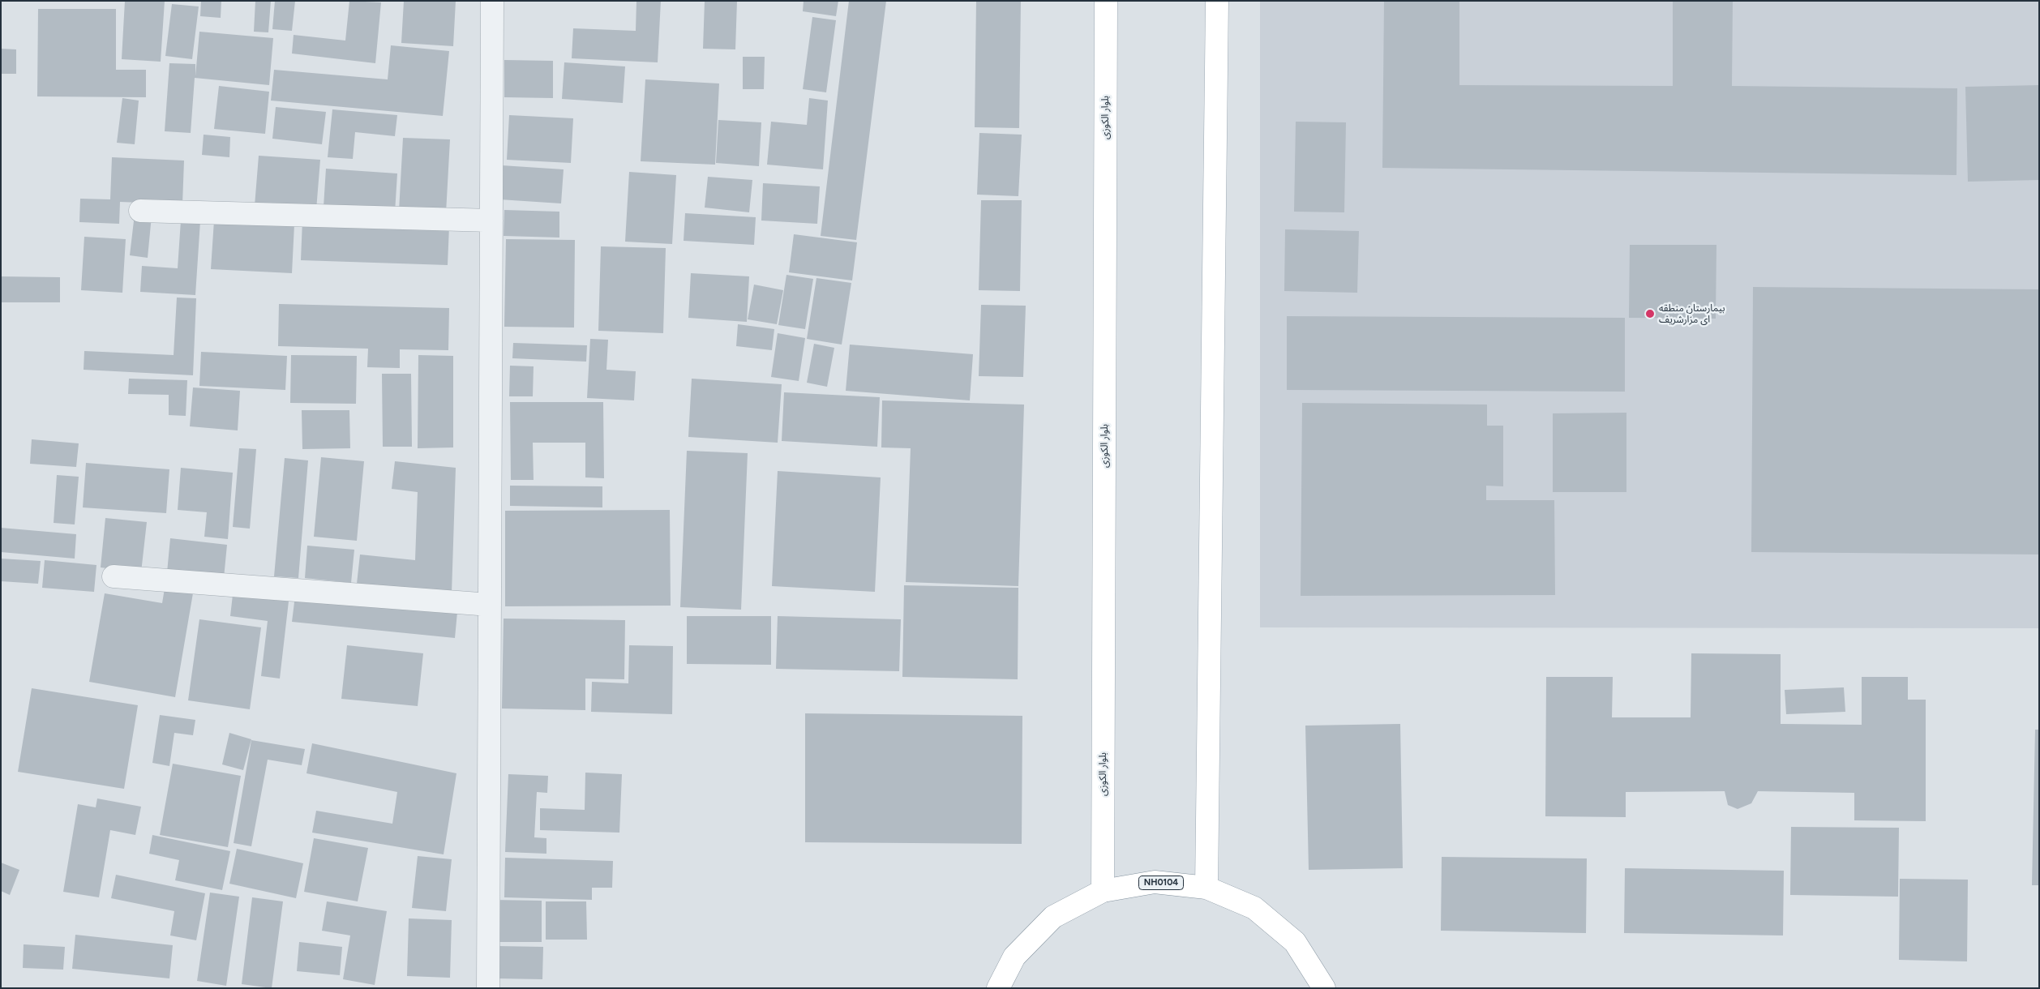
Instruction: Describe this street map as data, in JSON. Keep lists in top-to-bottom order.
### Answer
{
  "streets": {
    "main road": ["بلوار الکوزی", "NH0104"]
  },
  "crossings": [
    ["بلوار الکوزی", "NH0104"]
  ],
  "places": ["بیمارستان منطقه ای مزارشریف"]
}
